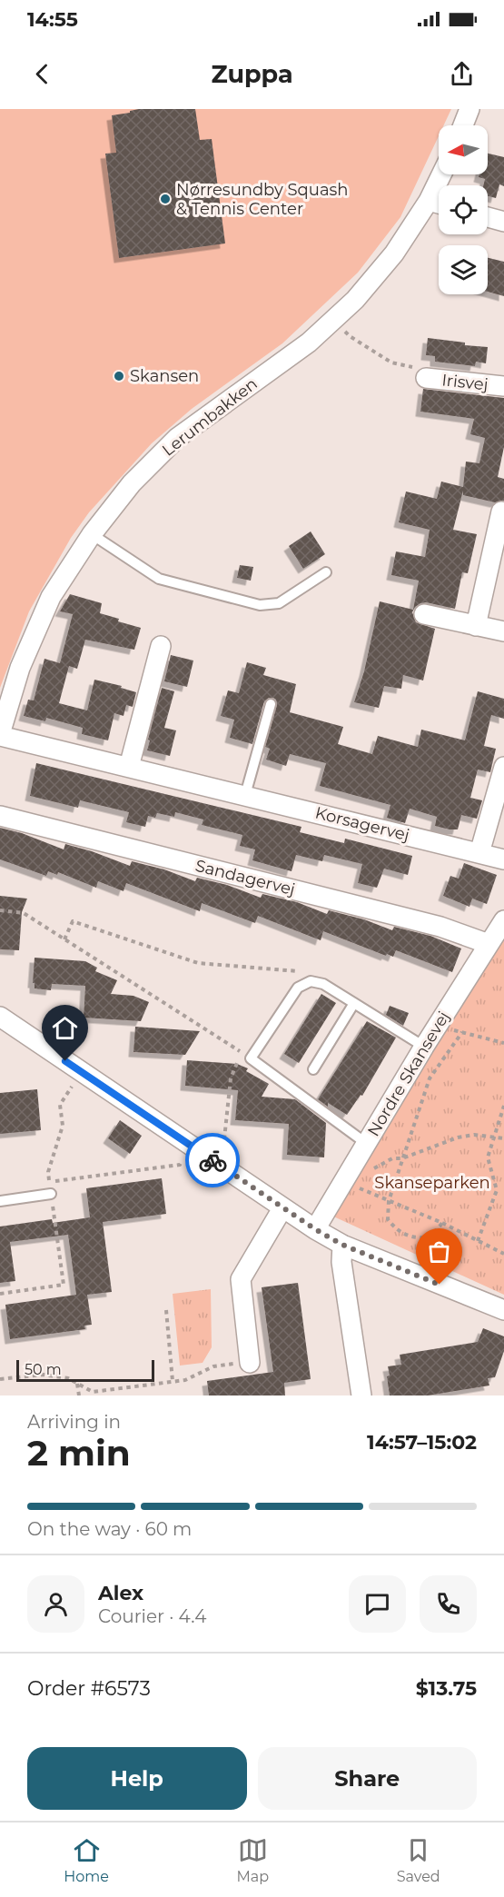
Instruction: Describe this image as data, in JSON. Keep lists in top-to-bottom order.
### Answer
{
  "streets": {
    "street": [
      "Irisvej",
      "Lerumbakken",
      "Korsagervej",
      "Sandagervej",
      "Nordre Skansevej"
    ]
  },
  "crossings": [
    ["Lerumbakken", "Korsagervej"],
    ["Sandagervej", "Nordre Skansevej"]
  ],
  "parks": ["Skanseparken"],
  "places": ["Nørresundby Squash & Tennis Center", "Skansen"],
  "scale_bar": "50 m",
  "north": "left",
  "page": {
    "status": "14:55",
    "header": "Zuppa",
    "scale": "50 m",
    "heading": ["2 min", "Arriving in", "14:57–15:02"],
    "panel": [
      "Alex",
      "Courier · 4.4",
      "Order #6573",
      "$13.75"
    ],
    "bar": "On the way · 60 m",
    "buttons": ["Help", "Share"],
    "tabs": ["Home", "Map", "Saved"]
  }
}
